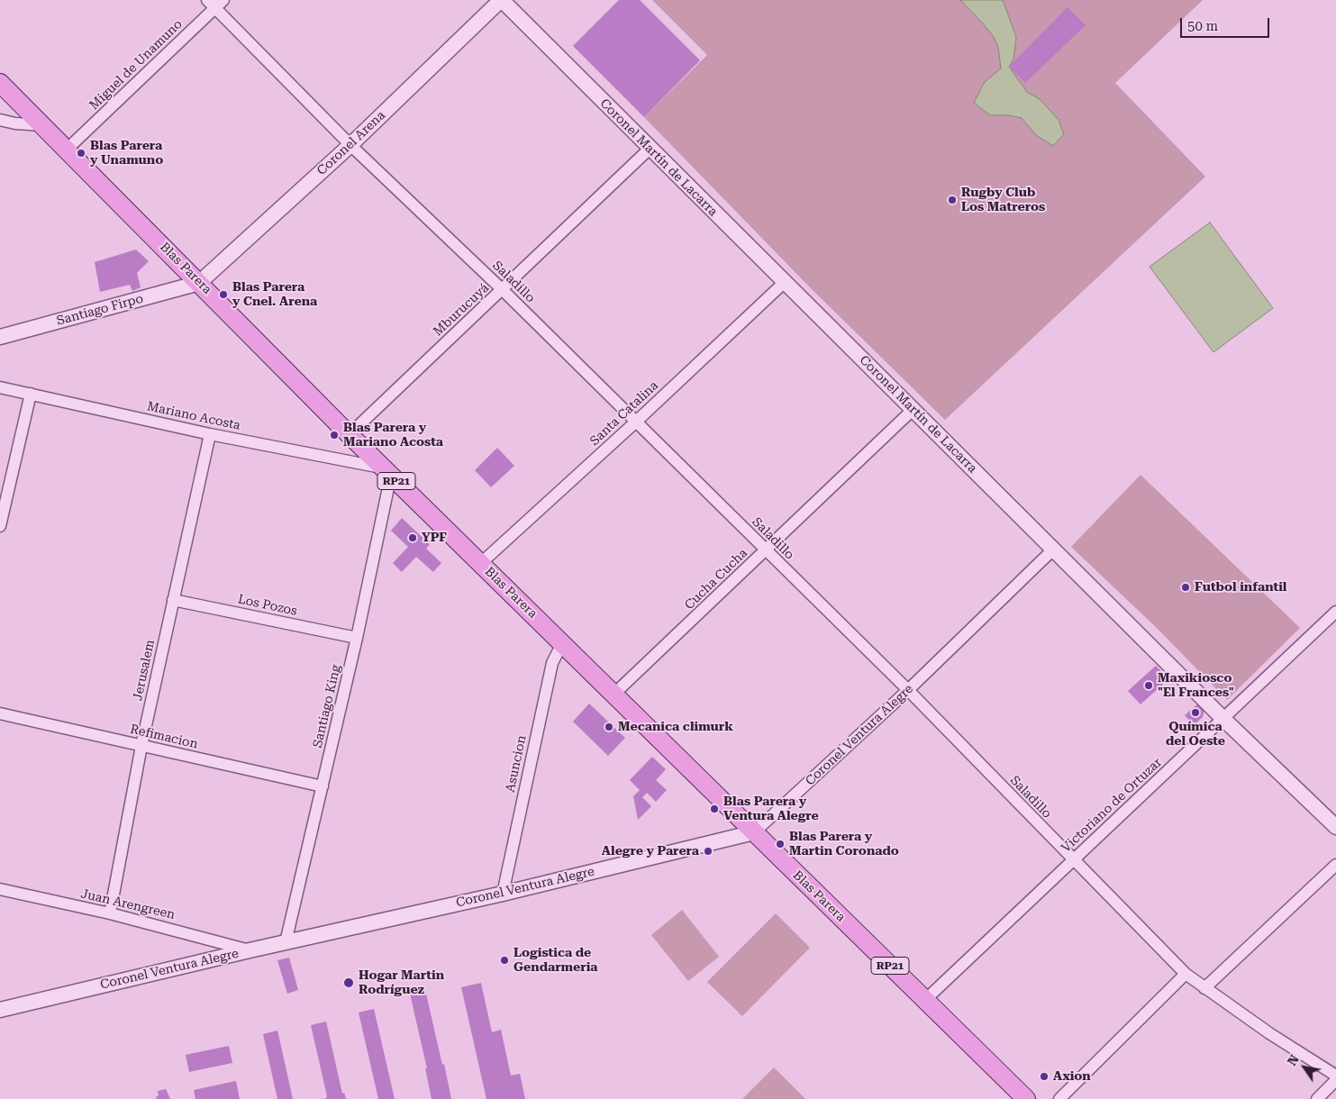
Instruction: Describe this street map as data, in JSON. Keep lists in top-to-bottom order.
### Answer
{
  "streets": {
    "main road": ["Blas Parera", "RP21"],
    "street": [
      "Miguel de Unamuno",
      "Coronel Arena",
      "Coronel Martín de Lacarra",
      "Saladillo",
      "Santiago Firpo",
      "Mburucuyá",
      "Santa Catalina",
      "Mariano Acosta",
      "Cucha Cucha",
      "Los Pozos",
      "Jerusalem",
      "Santiago King",
      "Coronel Ventura Alegre",
      "Refimacion",
      "Asuncion",
      "Victoriano de Ortuzar",
      "Juan Arengreen"
    ]
  },
  "crossings": [
    ["Miguel de Unamuno", "Blas Parera"],
    ["Miguel de Unamuno", "Saladillo"],
    ["Coronel Arena", "Coronel Martín de Lacarra"],
    ["Coronel Arena", "Blas Parera"],
    ["Coronel Arena", "Saladillo"],
    ["Coronel Arena", "Santiago Firpo"],
    ["Coronel Martín de Lacarra", "Mburucuyá"],
    ["Coronel Martín de Lacarra", "Santa Catalina"],
    ["Coronel Martín de Lacarra", "Cucha Cucha"],
    ["Coronel Martín de Lacarra", "Coronel Ventura Alegre"],
    ["Coronel Martín de Lacarra", "Victoriano de Ortuzar"],
    ["Blas Parera", "Santiago Firpo"],
    ["Blas Parera", "Mburucuyá"],
    ["Blas Parera", "Santa Catalina"],
    ["Blas Parera", "Mariano Acosta"],
    ["Blas Parera", "Cucha Cucha"],
    ["Blas Parera", "Santiago King"],
    ["Blas Parera", "Coronel Ventura Alegre"],
    ["Blas Parera", "Asuncion"],
    ["Blas Parera", "Victoriano de Ortuzar"],
    ["Saladillo", "Mburucuyá"],
    ["Saladillo", "Santa Catalina"],
    ["Saladillo", "Cucha Cucha"],
    ["Saladillo", "Coronel Ventura Alegre"],
    ["Saladillo", "Victoriano de Ortuzar"],
    ["Mariano Acosta", "Jerusalem"],
    ["Mariano Acosta", "Santiago King"],
    ["Los Pozos", "Jerusalem"],
    ["Los Pozos", "Santiago King"],
    ["Jerusalem", "Refimacion"],
    ["Jerusalem", "Juan Arengreen"],
    ["Santiago King", "Coronel Ventura Alegre"],
    ["Santiago King", "Refimacion"],
    ["Coronel Ventura Alegre", "Asuncion"],
    ["Coronel Ventura Alegre", "Juan Arengreen"]
  ],
  "places": [
    "Blas Parera y Unamuno",
    "Rugby Club Los Matreros",
    "Blas Parera y Cnel. Arena",
    "Blas Parera y Mariano Acosta",
    "YPF",
    "Futbol infantil",
    "Maxikiosco \"El Frances\"",
    "Química del Oeste",
    "Mecanica climurk",
    "Blas Parera y Ventura Alegre",
    "Blas Parera y Martin Coronado",
    "Alegre y Parera",
    "Logistica de Gendarmeria",
    "Hogar Martin Rodríguez",
    "Axion"
  ],
  "scale_bar": "50 m",
  "north": "top left"
}
